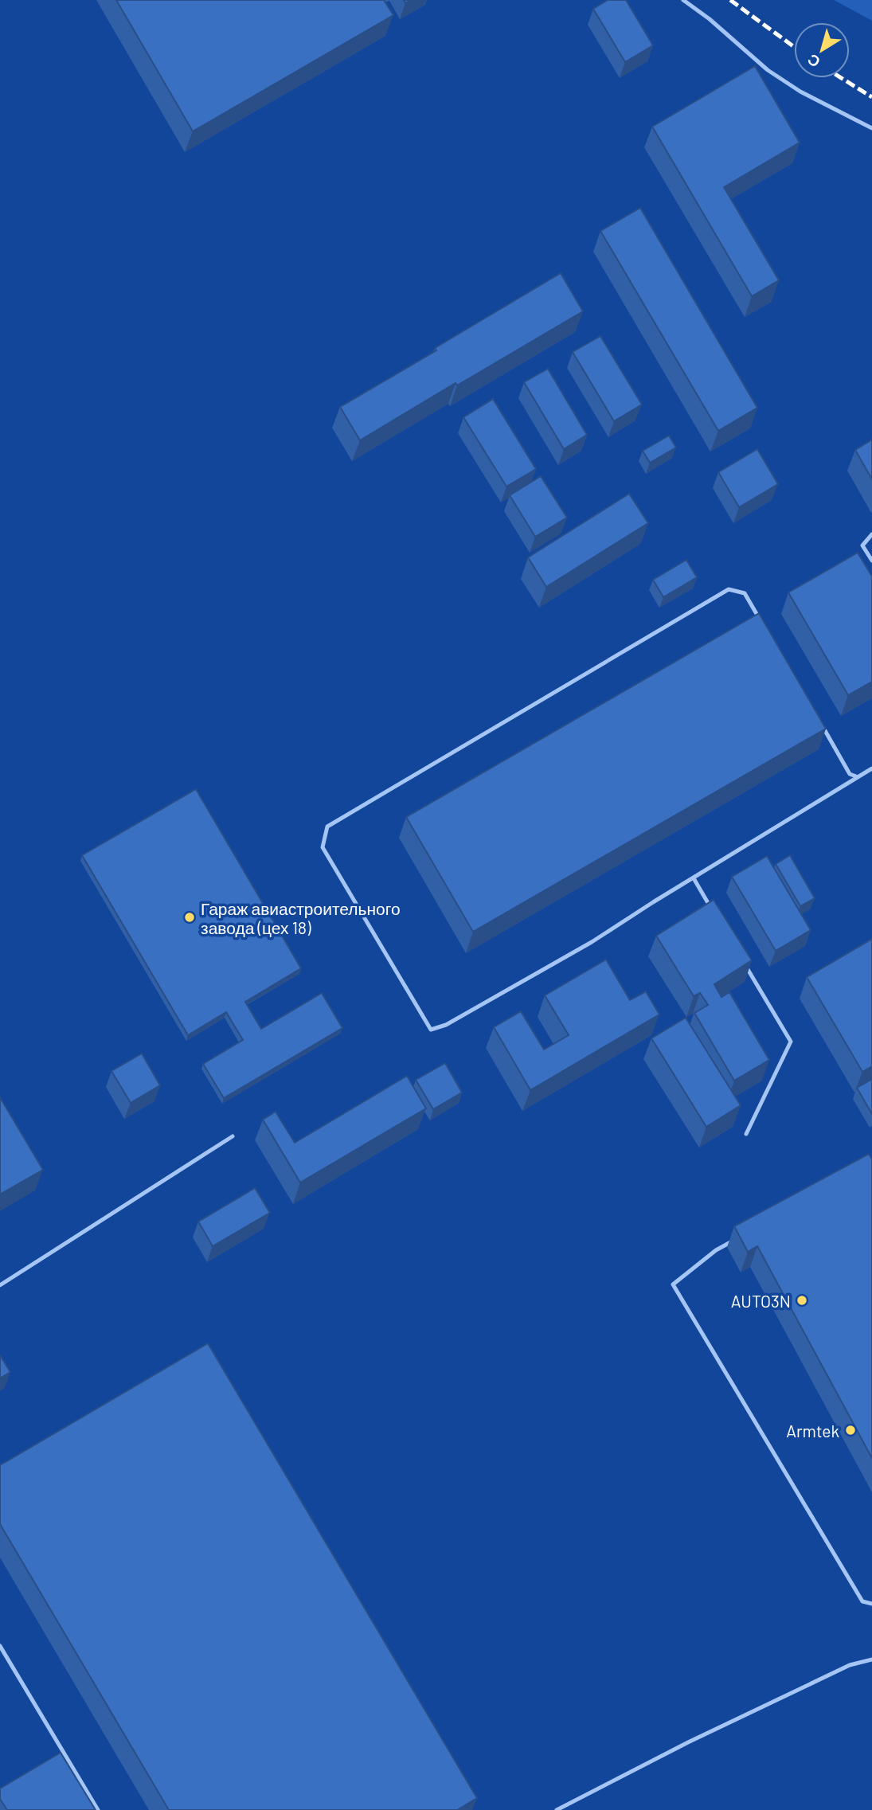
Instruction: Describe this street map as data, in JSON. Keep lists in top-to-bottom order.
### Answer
{
  "places": ["Гараж авиастроительного завода (цех 18)", "AUTO3N", "Armtek"],
  "north": "bottom left"
}
